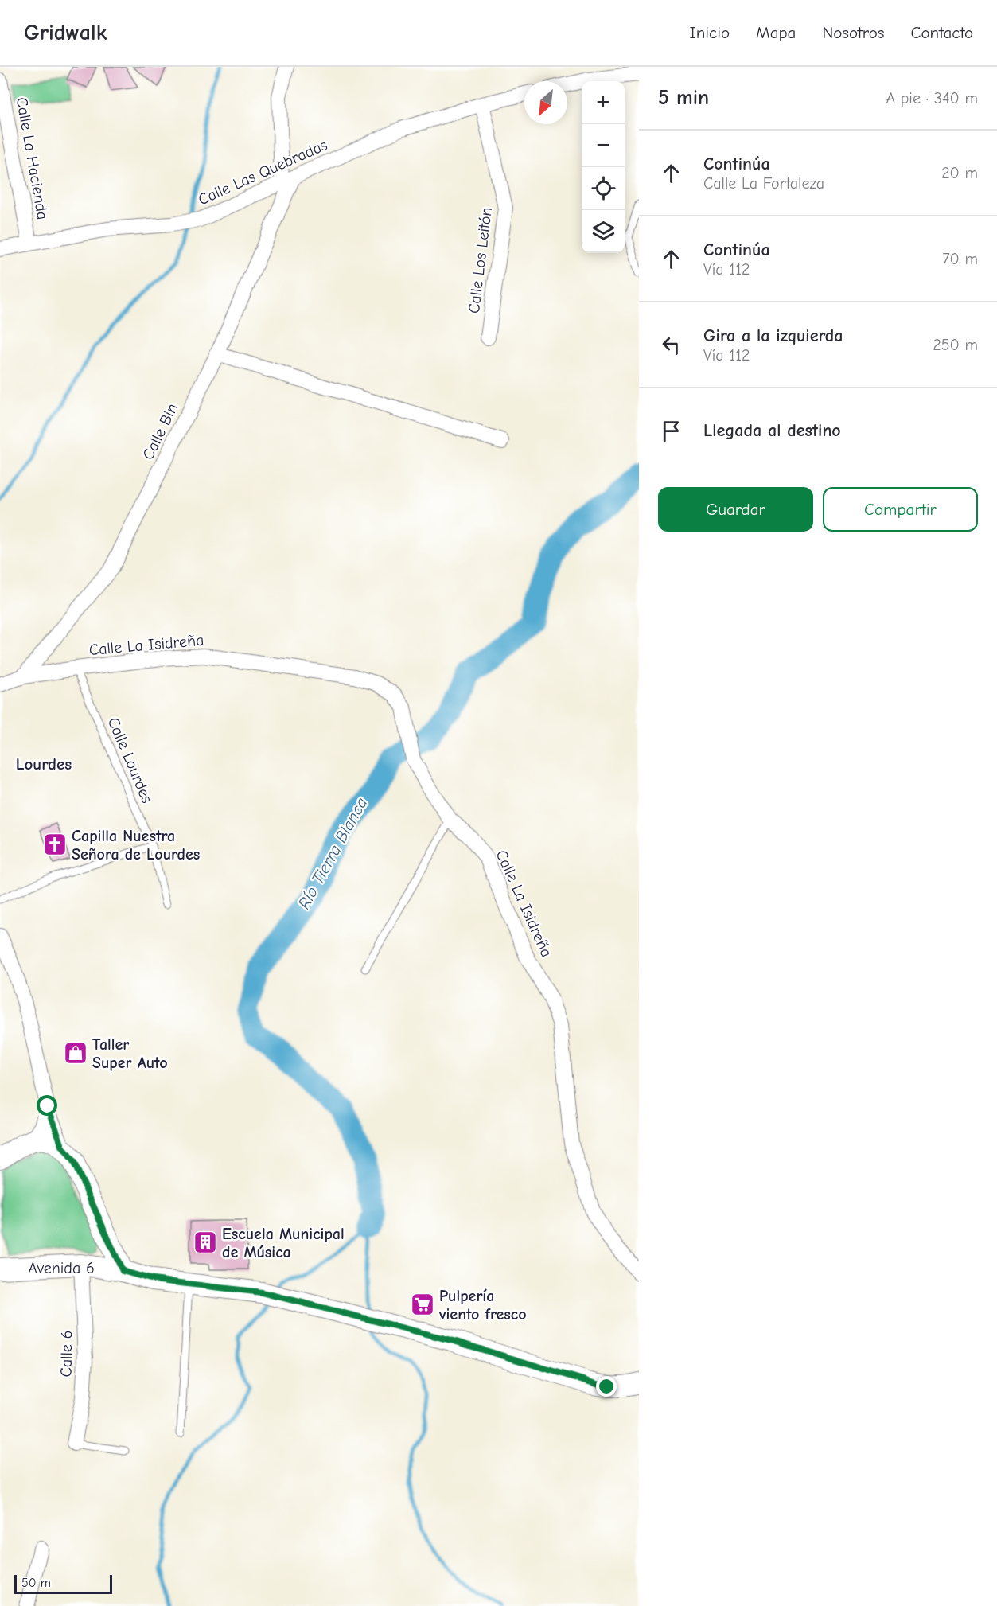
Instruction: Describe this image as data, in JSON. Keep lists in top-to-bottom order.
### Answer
{
  "streets": {
    "main road": ["Avenida 6"],
    "street": [
      "Calle La Hacienda",
      "Calle Las Quebradas",
      "Calle Los Leitón",
      "Calle Bin",
      "Calle La Isidreña",
      "Calle 6"
    ],
    "lane": ["Calle Lourdes"]
  },
  "crossings": [
    ["Calle La Hacienda", "Calle Las Quebradas"],
    ["Calle Las Quebradas", "Calle Los Leitón"],
    ["Calle Las Quebradas", "Calle Bin"],
    ["Calle Bin", "Calle La Isidreña"],
    ["Calle La Isidreña", "Calle Lourdes"],
    ["Avenida 6", "Calle 6"]
  ],
  "districts": ["Lourdes"],
  "water": ["Río Tierra Blanca"],
  "places": {
    "church": ["Capilla Nuestra Señora de Lourdes"],
    "shop": ["Taller Super Auto"],
    "building": ["Escuela Municipal de Música"],
    "supermarket": ["Pulpería viento fresco"]
  },
  "scale_bar": "50 m",
  "north": "bottom left",
  "page": {
    "header": "Gridwalk",
    "nav": [
      "Inicio",
      "Mapa",
      "Nosotros",
      "Contacto"
    ],
    "heading": ["5 min", "A pie · 340 m"],
    "map_buttons": ["+", "−"],
    "list": [
      ["Continúa", "Calle La Fortaleza", "20 m"],
      ["Continúa", "Vía 112", "70 m"],
      ["Gira a la izquierda", "Vía 112", "250 m"],
      "Llegada al destino"
    ],
    "buttons": ["Guardar", "Compartir"],
    "scale": "50 m"
  }
}
